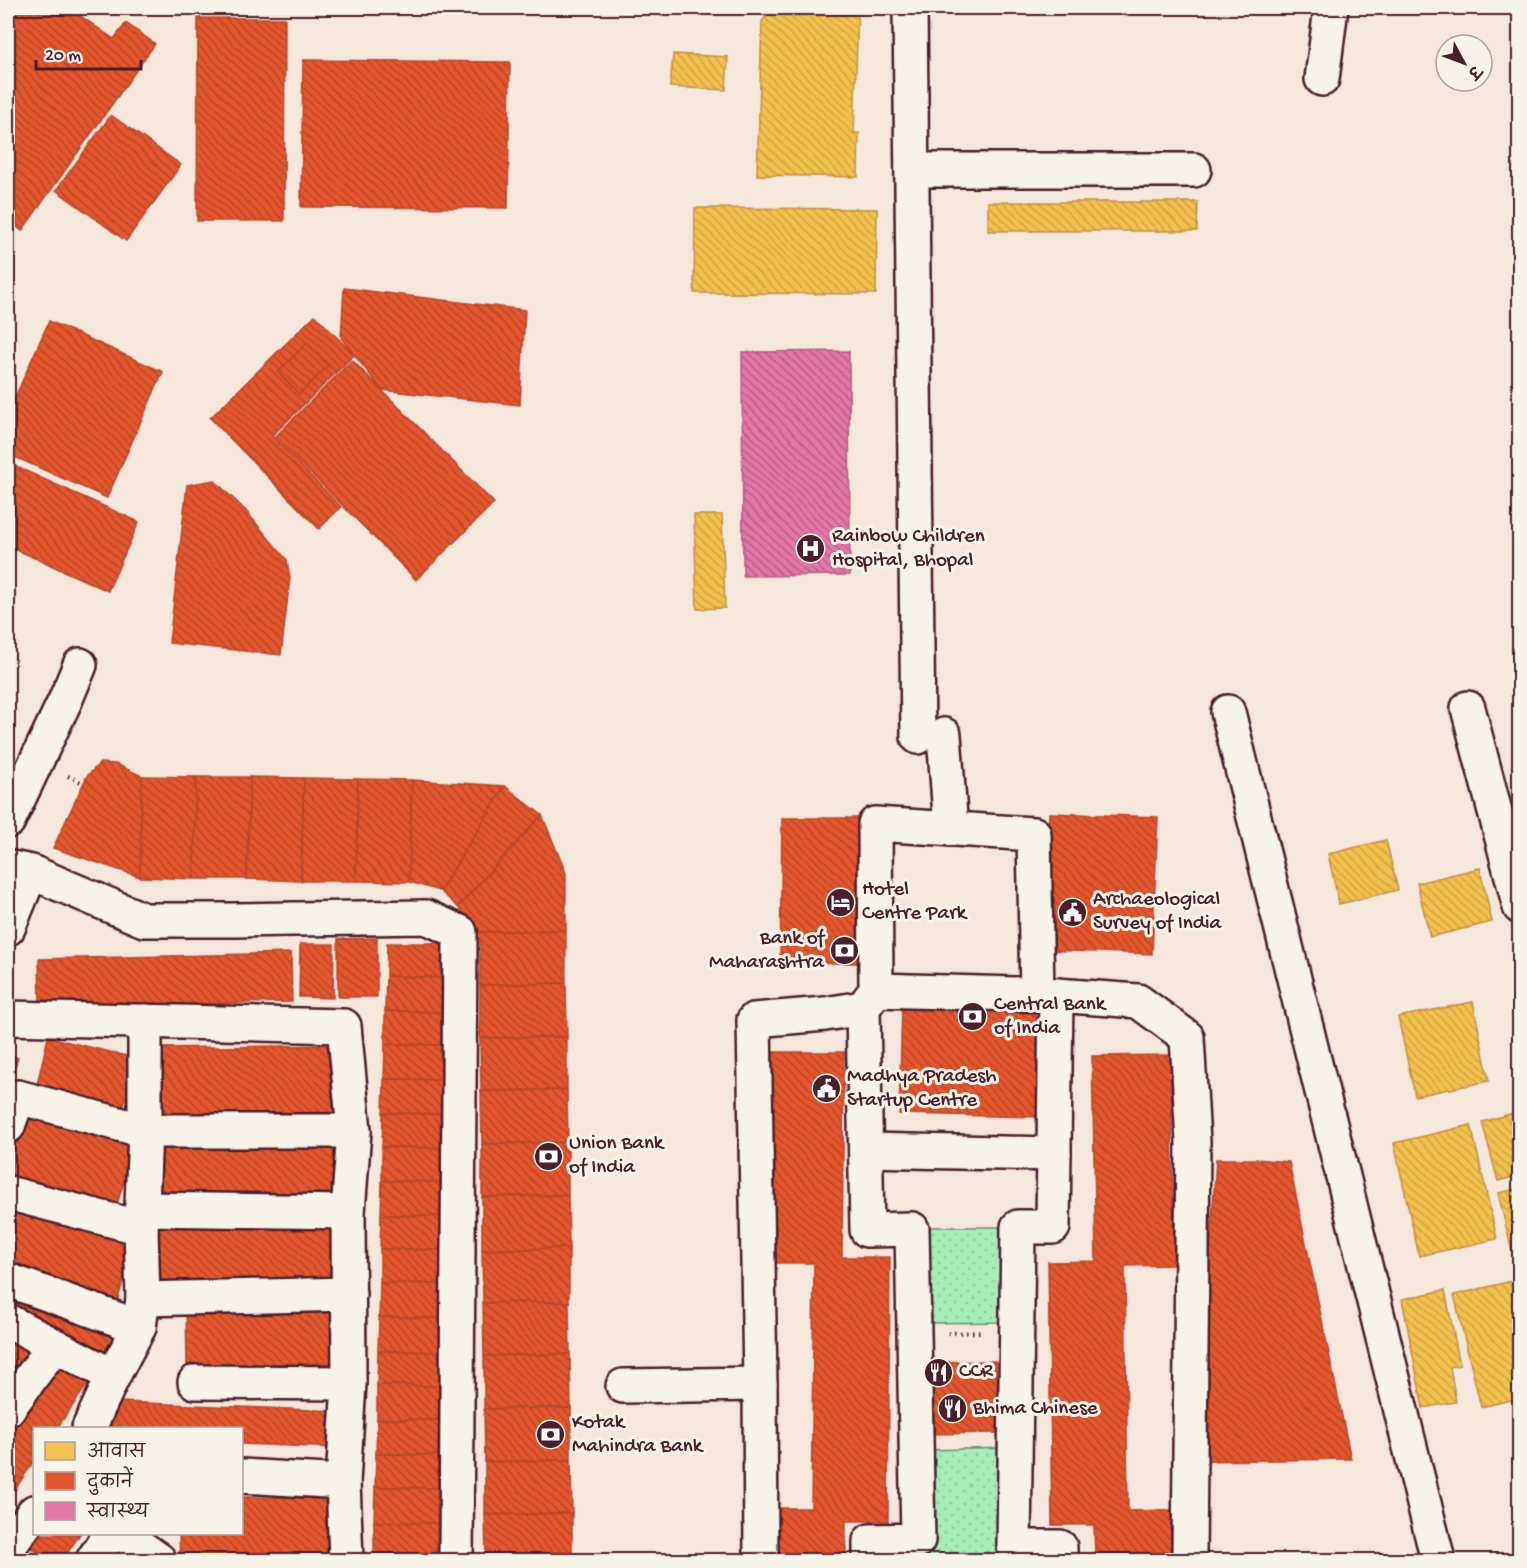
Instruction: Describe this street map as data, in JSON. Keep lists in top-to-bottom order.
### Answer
{
  "places": {
    "hospital": ["Rainbow Children Hospital, Bhopal"],
    "hotel": ["Hotel Centre Park"],
    "public building": ["Archaeological Survey of India", "Madhya Pradesh Startup Centre"],
    "bank": [
      "Bank of Maharashtra",
      "Central Bank of India",
      "Union Bank of India",
      "Kotak Mahindra Bank"
    ],
    "restaurant": ["CCR", "Bhima Chinese"]
  },
  "legend": ["आवास", "दुकानें", "स्वास्थ्य"],
  "scale_bar": "20 m",
  "north": "bottom right"
}
